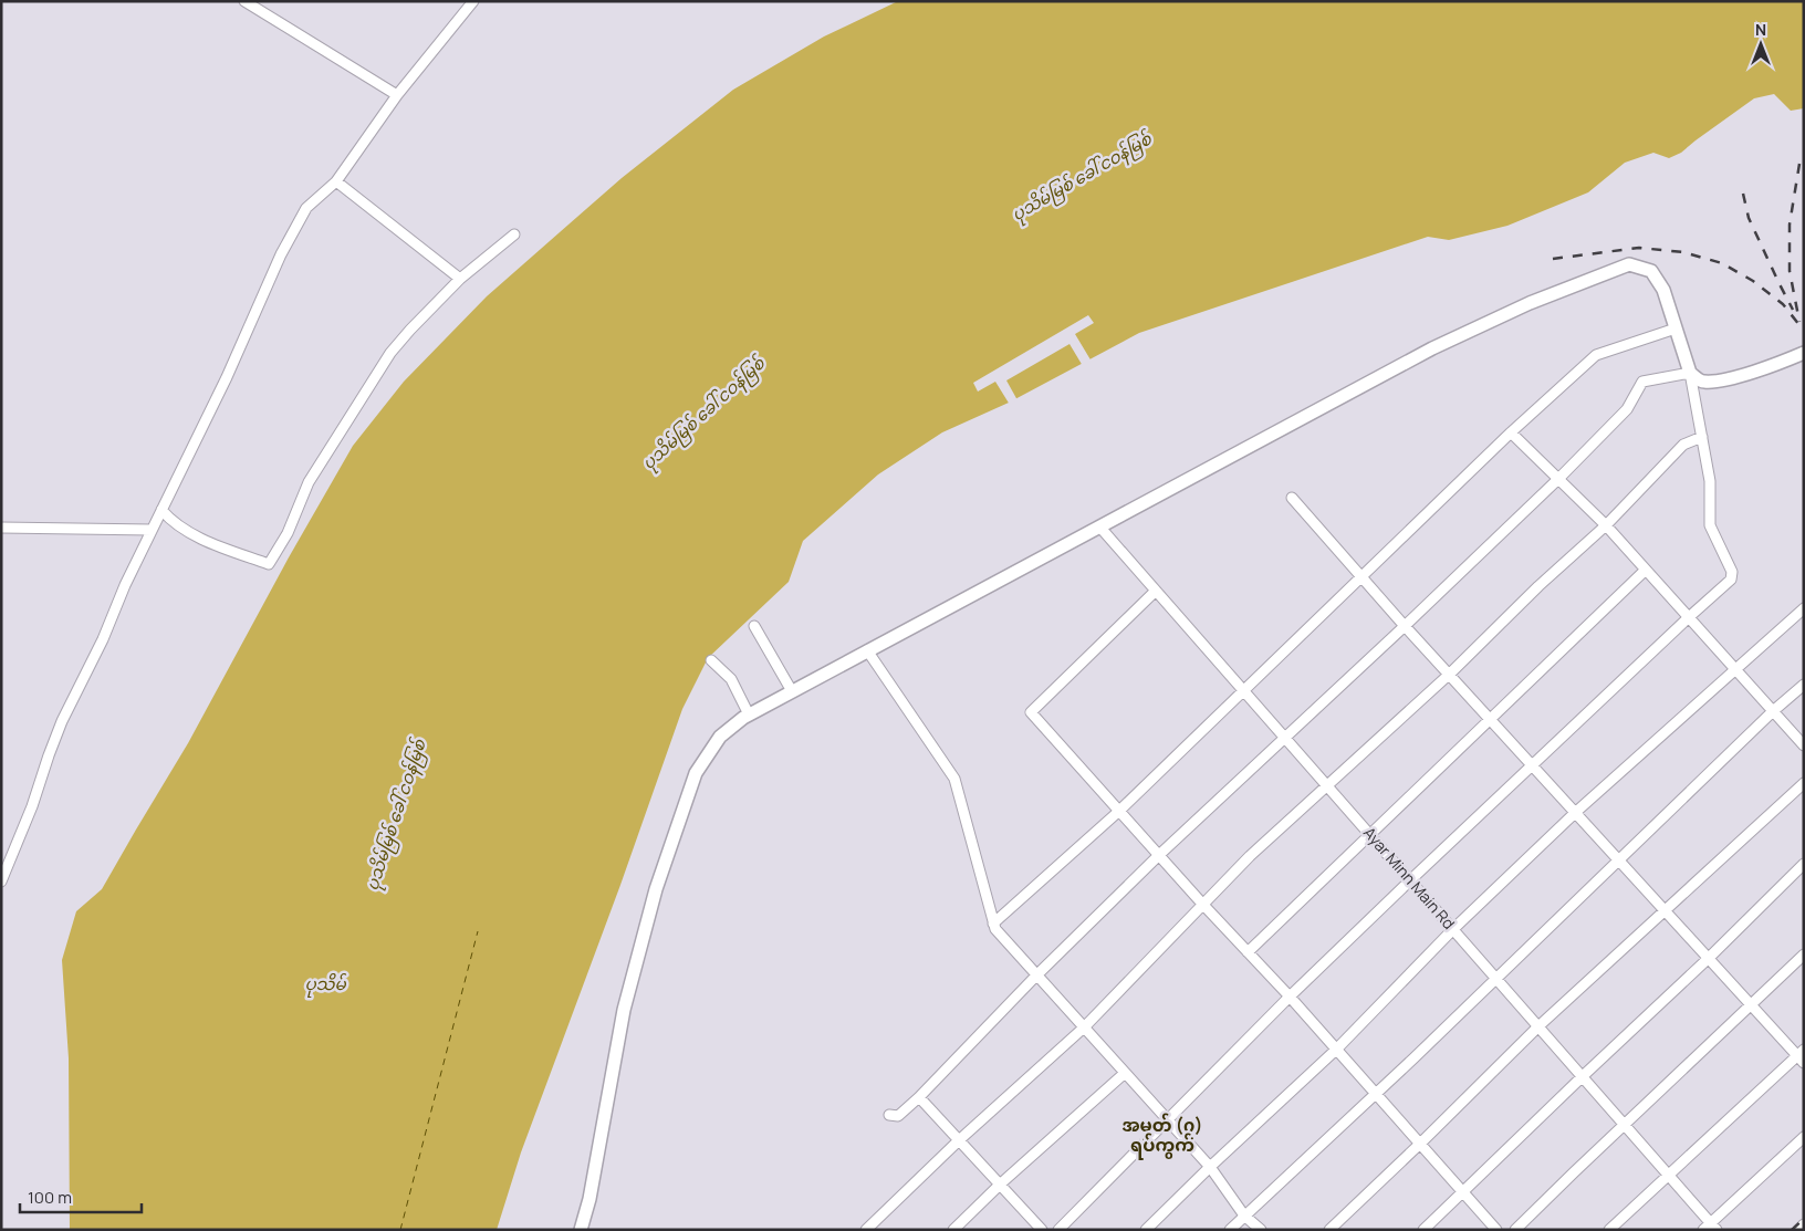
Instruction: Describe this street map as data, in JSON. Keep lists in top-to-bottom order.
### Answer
{
  "streets": {
    "street": ["Ayar Minn Main Rd"]
  },
  "districts": ["အမှတ် (၇) ရပ်ကွက်"],
  "water": ["ပုသိမ်မြစ် ခေါ် ငဝန်မြစ်", "ပုသိမ်"],
  "scale_bar": "100 m",
  "north": "top"
}
